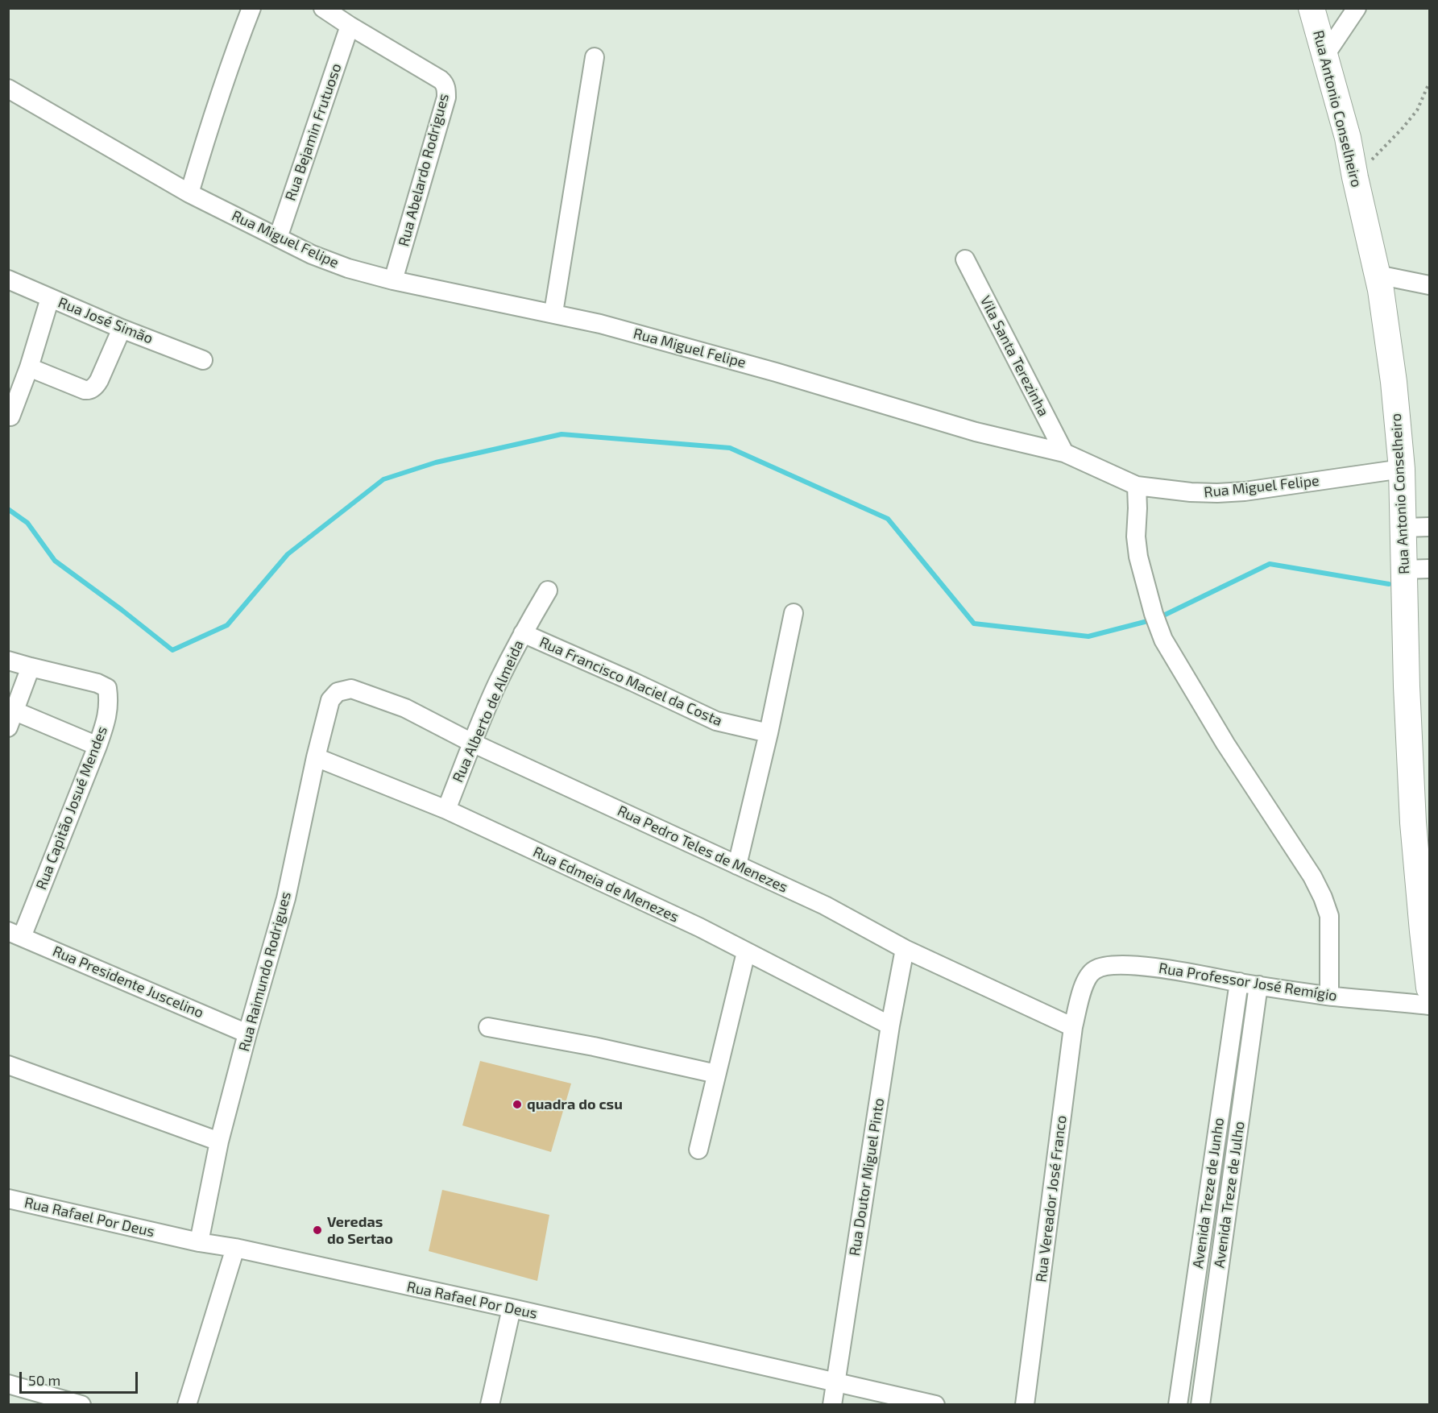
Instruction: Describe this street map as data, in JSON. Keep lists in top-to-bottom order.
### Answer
{
  "streets": {
    "street": [
      "Rua Antonio Conselheiro",
      "Rua Bejamin Frutuoso",
      "Rua Abelardo Rodrigues",
      "Rua Miguel Felipe",
      "Rua José Simão",
      "Vila Santa Terezinha",
      "Rua Francisco Maciel da Costa",
      "Rua Alberto de Almeida",
      "Rua Capitão Josué Mendes",
      "Rua Pedro Teles de Menezes",
      "Rua Edmeia de Menezes",
      "Rua Raimundo Rodrigues",
      "Rua Presidente Juscelino",
      "Rua Professor José Remígio",
      "Rua Doutor Miguel Pinto",
      "Avenida Treze de Junho",
      "Avenida Treze de Julho",
      "Rua Vereador José Franco",
      "Rua Rafael Por Deus"
    ]
  },
  "crossings": [
    ["Rua Antonio Conselheiro", "Rua Miguel Felipe"],
    ["Rua Bejamin Frutuoso", "Rua Abelardo Rodrigues"],
    ["Rua Bejamin Frutuoso", "Rua Miguel Felipe"],
    ["Rua Abelardo Rodrigues", "Rua Miguel Felipe"],
    ["Rua Miguel Felipe", "Vila Santa Terezinha"],
    ["Rua Francisco Maciel da Costa", "Rua Alberto de Almeida"],
    ["Rua Alberto de Almeida", "Rua Pedro Teles de Menezes"],
    ["Rua Alberto de Almeida", "Rua Edmeia de Menezes"],
    ["Rua Capitão Josué Mendes", "Rua Presidente Juscelino"],
    ["Rua Pedro Teles de Menezes", "Rua Raimundo Rodrigues"],
    ["Rua Pedro Teles de Menezes", "Rua Doutor Miguel Pinto"],
    ["Rua Pedro Teles de Menezes", "Rua Vereador José Franco"],
    ["Rua Edmeia de Menezes", "Rua Raimundo Rodrigues"],
    ["Rua Edmeia de Menezes", "Rua Doutor Miguel Pinto"],
    ["Rua Raimundo Rodrigues", "Rua Presidente Juscelino"],
    ["Rua Raimundo Rodrigues", "Rua Rafael Por Deus"],
    ["Rua Professor José Remígio", "Avenida Treze de Junho"],
    ["Rua Professor José Remígio", "Avenida Treze de Julho"],
    ["Rua Professor José Remígio", "Rua Vereador José Franco"],
    ["Rua Doutor Miguel Pinto", "Rua Rafael Por Deus"]
  ],
  "places": ["quadra do csu", "Veredas do Sertao"],
  "scale_bar": "50 m"
}
